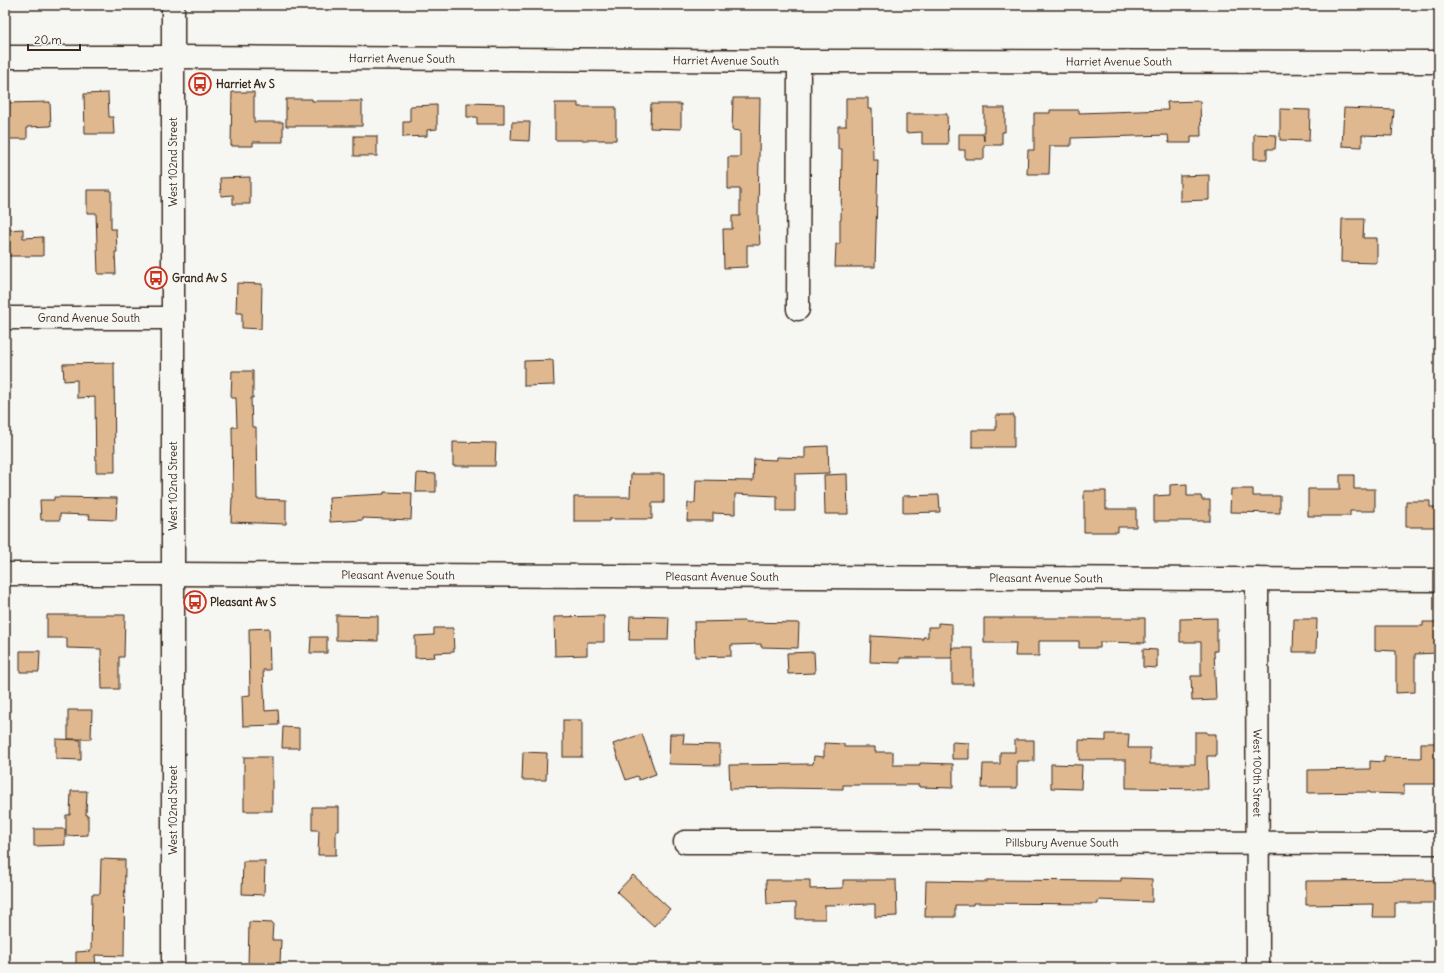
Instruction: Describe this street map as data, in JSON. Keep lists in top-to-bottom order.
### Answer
{
  "streets": {
    "street": [
      "Harriet Avenue South",
      "West 102nd Street",
      "Grand Avenue South",
      "Pleasant Avenue South",
      "West 100th Street",
      "Pillsbury Avenue South"
    ]
  },
  "crossings": [
    ["Harriet Avenue South", "West 102nd Street"],
    ["West 102nd Street", "Grand Avenue South"],
    ["West 102nd Street", "Pleasant Avenue South"],
    ["Pleasant Avenue South", "West 100th Street"],
    ["West 100th Street", "Pillsbury Avenue South"]
  ],
  "places": {
    "bus stop": ["Harriet Av S", "Grand Av S", "Pleasant Av S"]
  },
  "scale_bar": "20 m"
}
